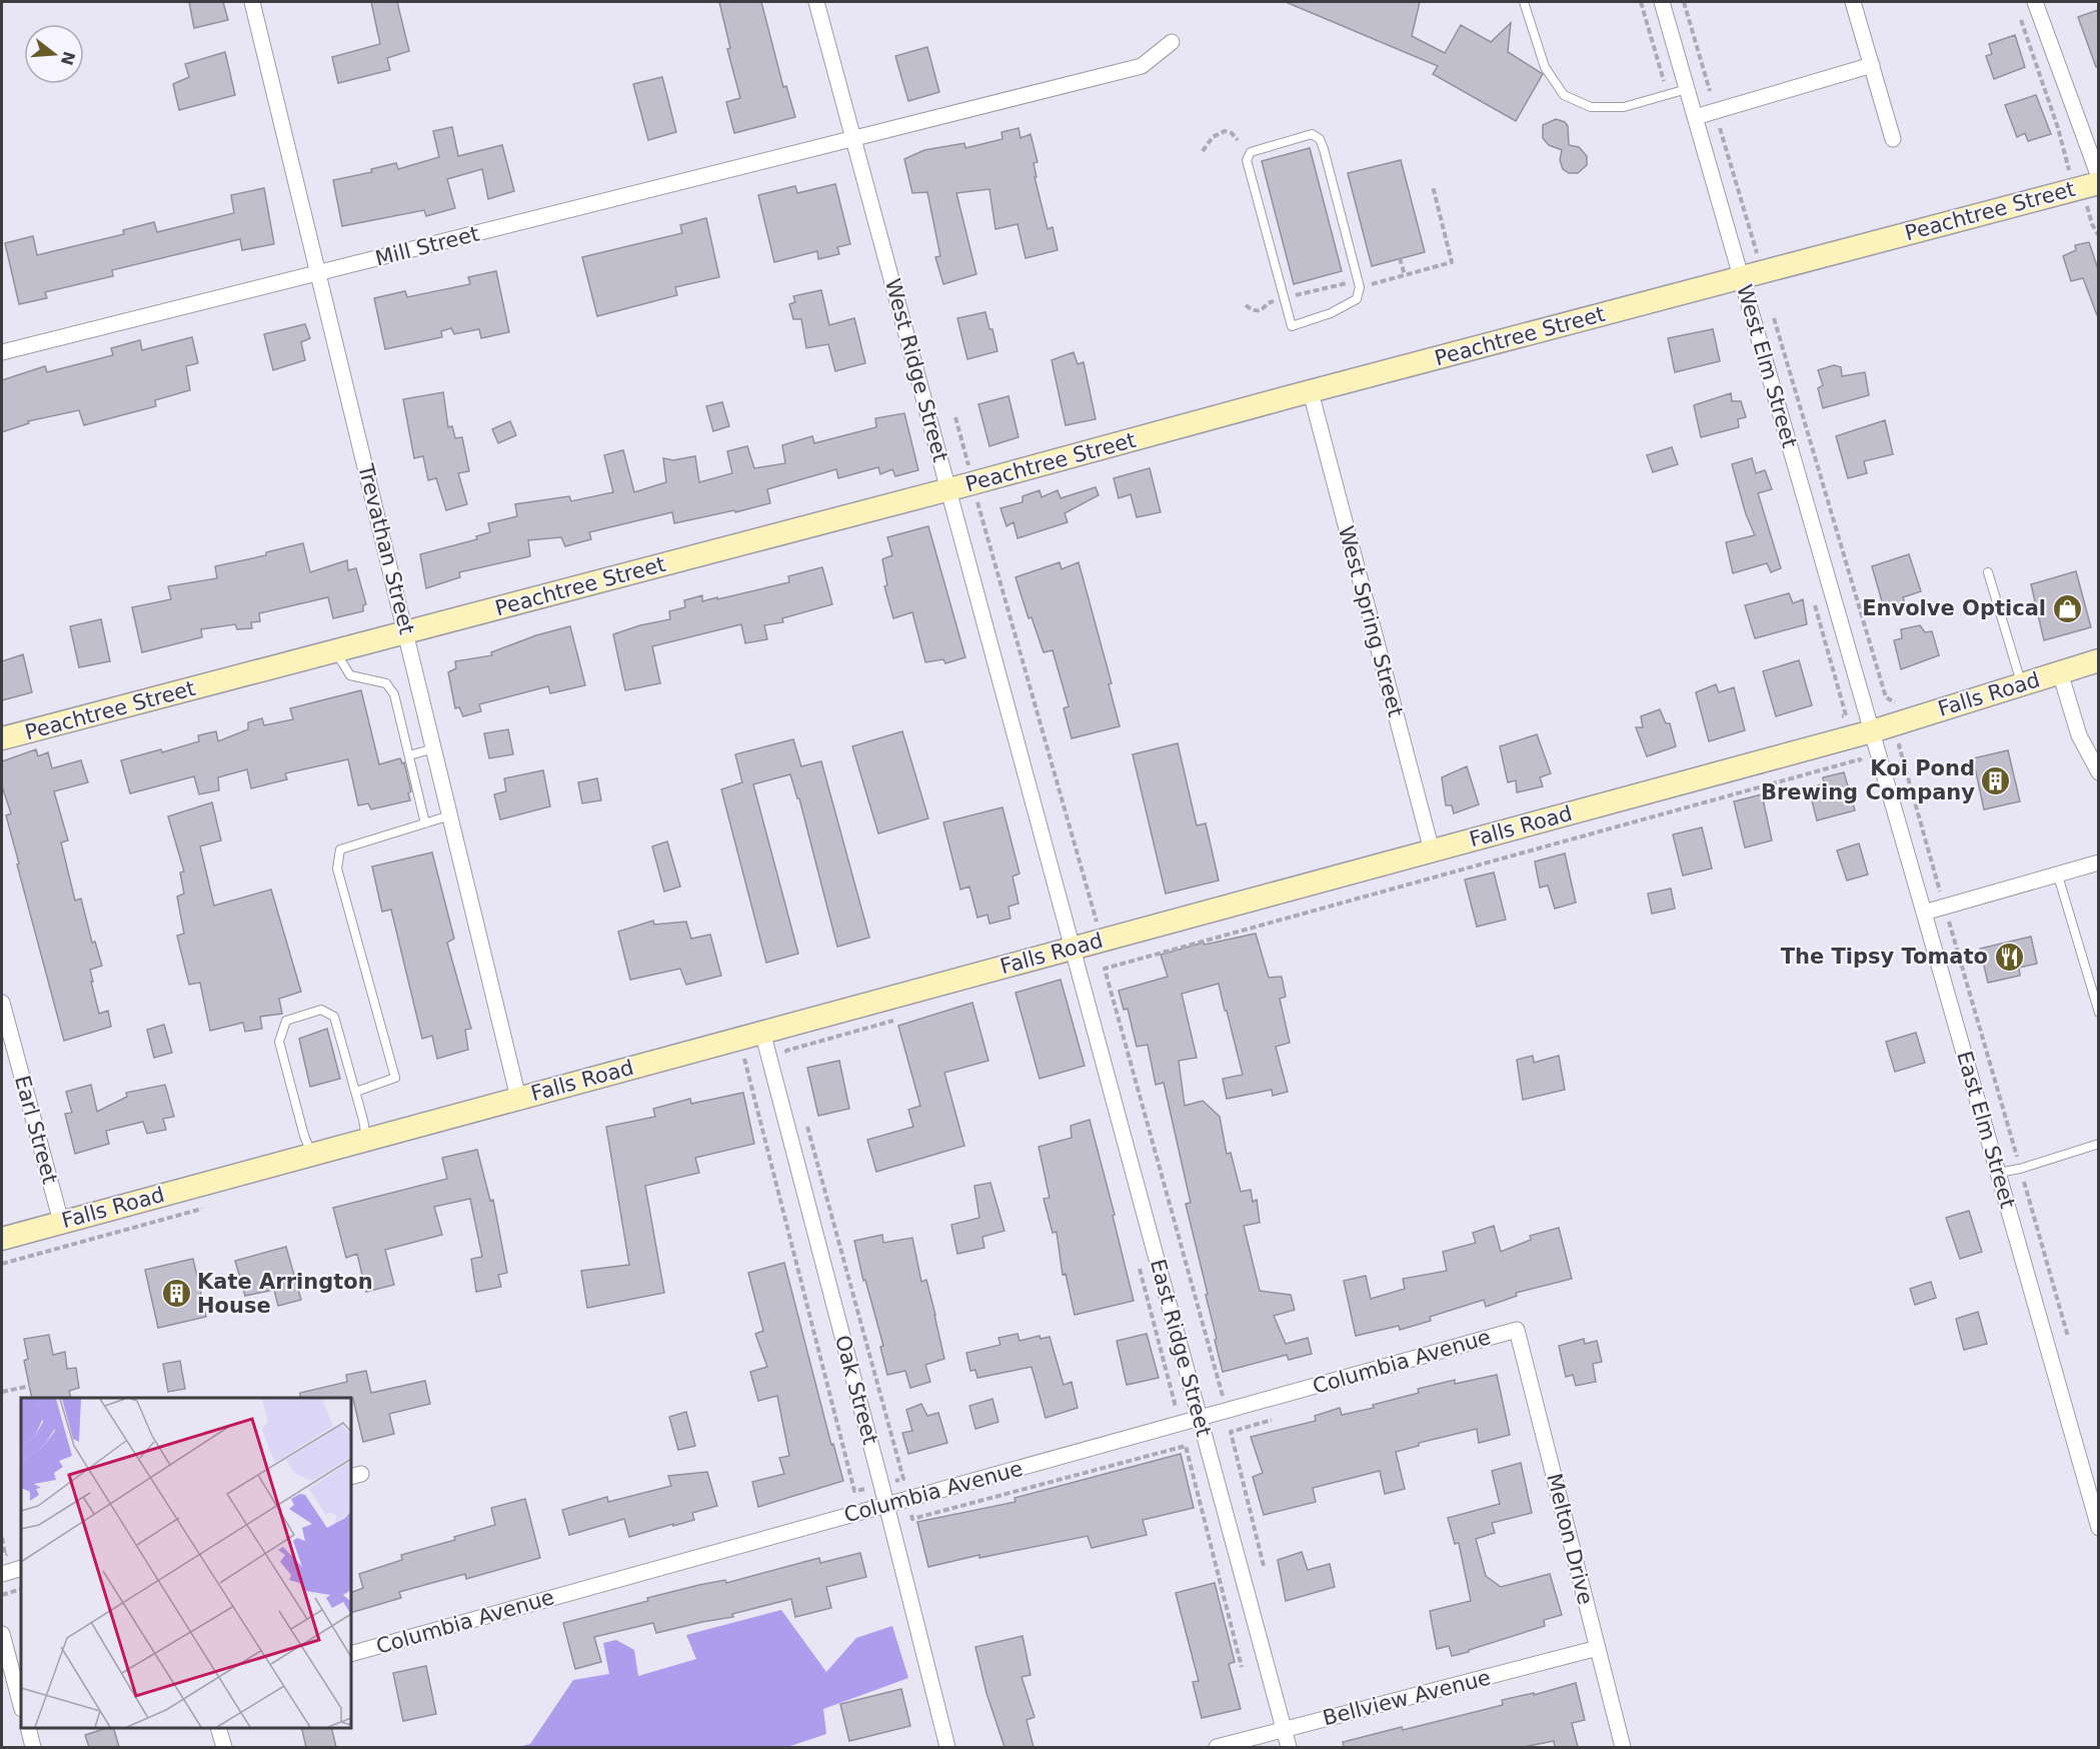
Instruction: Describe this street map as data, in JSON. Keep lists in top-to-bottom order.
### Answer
{
  "streets": {
    "main road": ["Peachtree Street", "Falls Road"],
    "street": [
      "Mill Street",
      "West Elm Street",
      "West Ridge Street",
      "Trevathan Street",
      "West Spring Street",
      "Earl Street",
      "East Elm Street",
      "East Ridge Street",
      "Columbia Avenue",
      "Oak Street",
      "Melton Drive",
      "Bellview Avenue"
    ]
  },
  "crossings": [
    ["Peachtree Street", "West Elm Street"],
    ["Peachtree Street", "West Ridge Street"],
    ["Peachtree Street", "Trevathan Street"],
    ["Peachtree Street", "West Spring Street"],
    ["Mill Street", "West Ridge Street"],
    ["Mill Street", "Trevathan Street"],
    ["West Elm Street", "Falls Road"],
    ["West Elm Street", "East Elm Street"],
    ["West Ridge Street", "Falls Road"],
    ["West Ridge Street", "East Ridge Street"],
    ["Trevathan Street", "Falls Road"],
    ["West Spring Street", "Falls Road"],
    ["Falls Road", "Earl Street"],
    ["Falls Road", "East Elm Street"],
    ["Falls Road", "East Ridge Street"],
    ["Falls Road", "Oak Street"],
    ["East Ridge Street", "Columbia Avenue"],
    ["East Ridge Street", "Bellview Avenue"],
    ["Columbia Avenue", "Oak Street"],
    ["Columbia Avenue", "Melton Drive"],
    ["Melton Drive", "Bellview Avenue"]
  ],
  "places": {
    "shop": ["Envolve Optical"],
    "building": ["Koi Pond Brewing Company", "Kate Arrington House"],
    "restaurant": ["The Tipsy Tomato"]
  },
  "north": "right"
}
